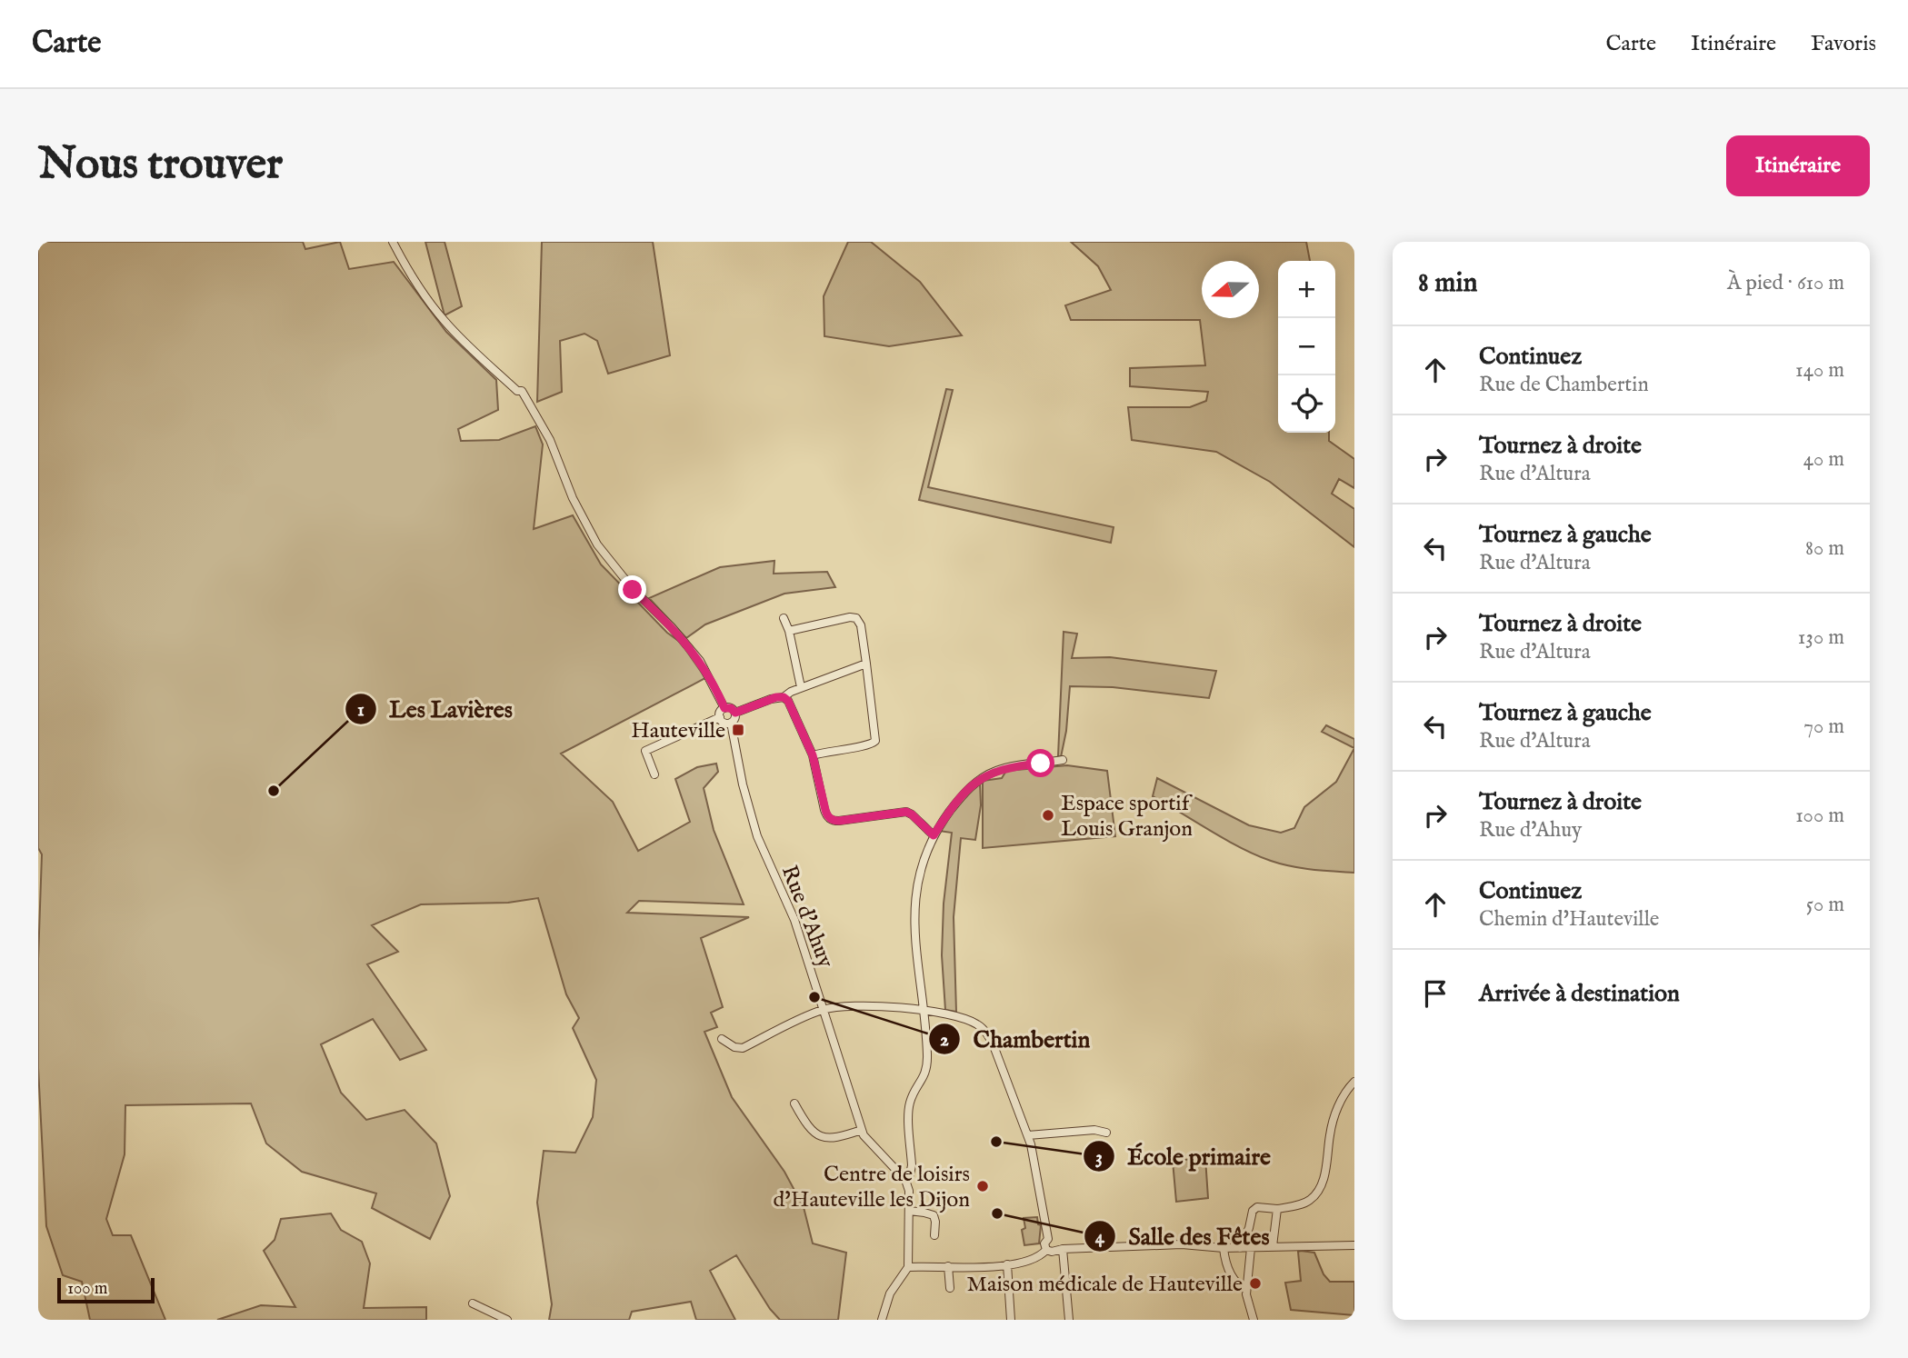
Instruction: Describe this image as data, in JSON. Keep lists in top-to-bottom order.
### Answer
{
  "streets": {
    "street": ["Rue d'Ahuy"]
  },
  "places": {
    "transit": ["Hauteville"],
    "other": [
      "Les Lavières",
      "Espace sportif Louis Granjon",
      "Chambertin",
      "École primaire",
      "Centre de loisirs d'Hauteville les Dijon",
      "Salle des Fêtes",
      "Maison médicale de Hauteville"
    ]
  },
  "scale_bar": "100 m",
  "north": "left",
  "page": {
    "header": "Carte",
    "nav": ["Carte", "Itinéraire", "Favoris"],
    "buttons": "Itinéraire",
    "title": "Nous trouver",
    "heading": ["8 min", "À pied · 610 m"],
    "map_buttons": ["+", "−"],
    "list": [
      ["Continuez", "Rue de Chambertin", "140 m"],
      ["Tournez à droite", "Rue d'Altura", "40 m"],
      ["Tournez à gauche", "Rue d'Altura", "80 m"],
      ["Tournez à droite", "Rue d'Altura", "130 m"],
      ["Tournez à gauche", "Rue d'Altura", "70 m"],
      ["Tournez à droite", "Rue d'Ahuy", "100 m"],
      ["Continuez", "Chemin d'Hauteville", "50 m"],
      "Arrivée à destination"
    ],
    "scale": "100 m"
  }
}
